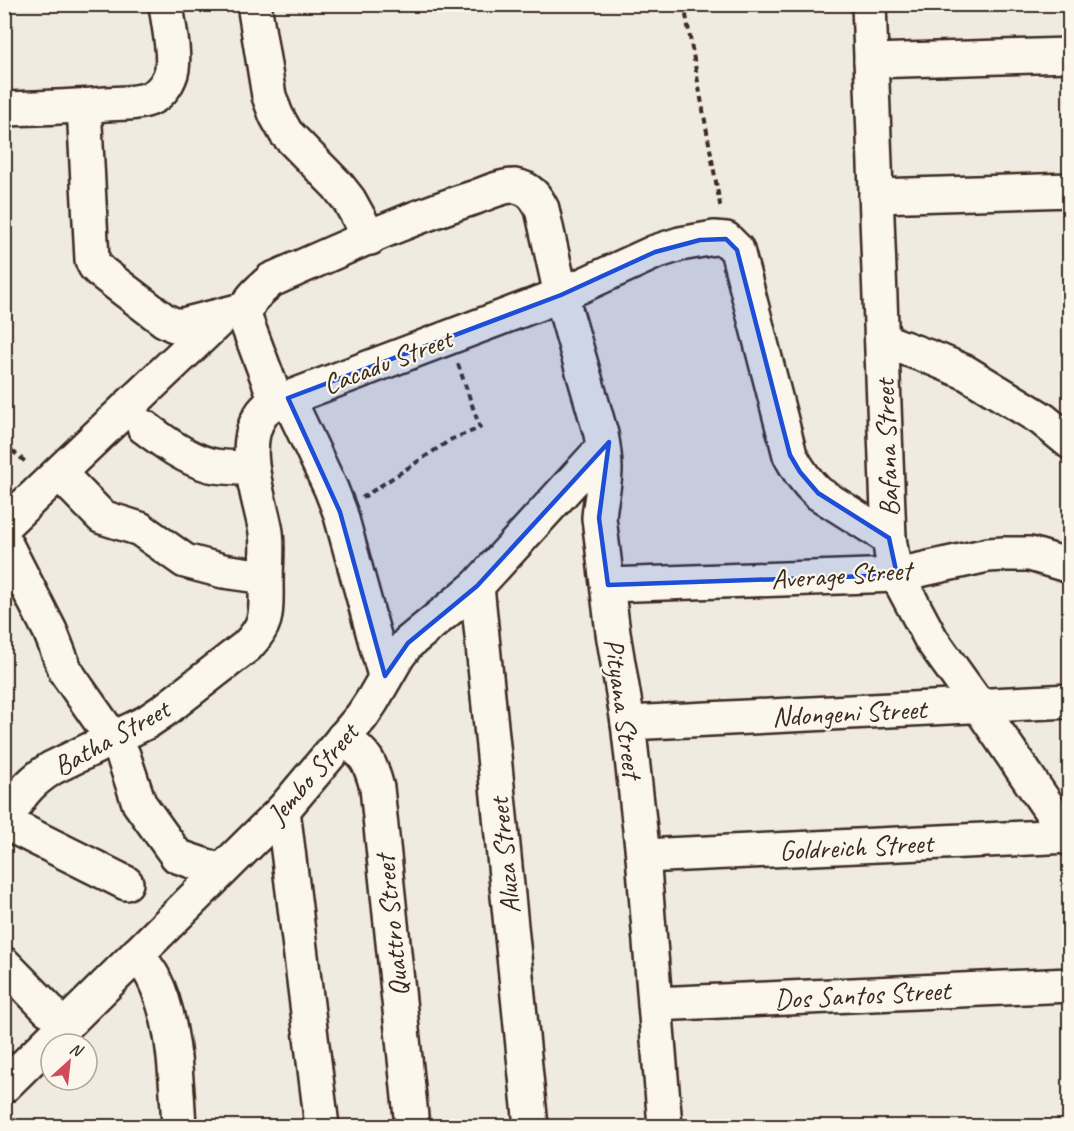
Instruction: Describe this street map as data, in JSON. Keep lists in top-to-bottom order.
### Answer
{
  "streets": {
    "street": [
      "Cacadu Street",
      "Bafana Street",
      "Average Street",
      "Pityana Street",
      "Ndongeni Street",
      "Batha Street",
      "Jembo Street",
      "Goldreich Street",
      "Aluza Street",
      "Quattro Street",
      "Dos Santos Street"
    ]
  },
  "crossings": [
    ["Cacadu Street", "Pityana Street"],
    ["Cacadu Street", "Batha Street"],
    ["Bafana Street", "Average Street"],
    ["Bafana Street", "Ndongeni Street"],
    ["Bafana Street", "Goldreich Street"],
    ["Average Street", "Pityana Street"],
    ["Pityana Street", "Ndongeni Street"],
    ["Pityana Street", "Jembo Street"],
    ["Pityana Street", "Goldreich Street"],
    ["Pityana Street", "Dos Santos Street"],
    ["Jembo Street", "Aluza Street"],
    ["Jembo Street", "Quattro Street"]
  ],
  "north": "top right"
}
